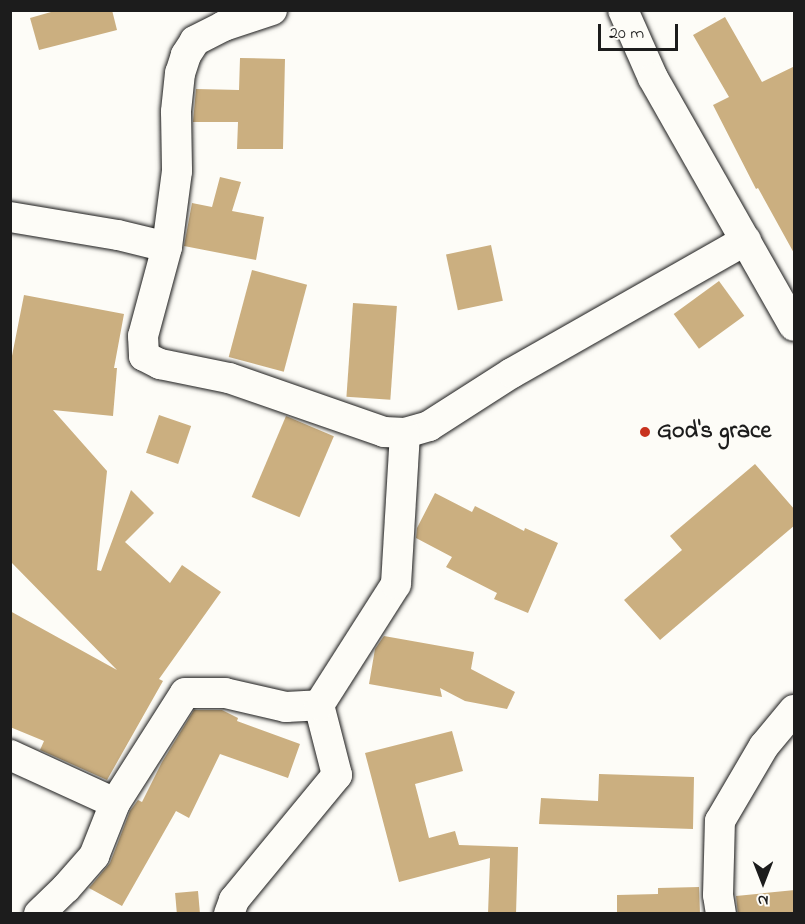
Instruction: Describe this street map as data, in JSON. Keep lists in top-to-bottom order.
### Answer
{
  "places": ["God's grace"],
  "scale_bar": "20 m",
  "north": "bottom"
}
